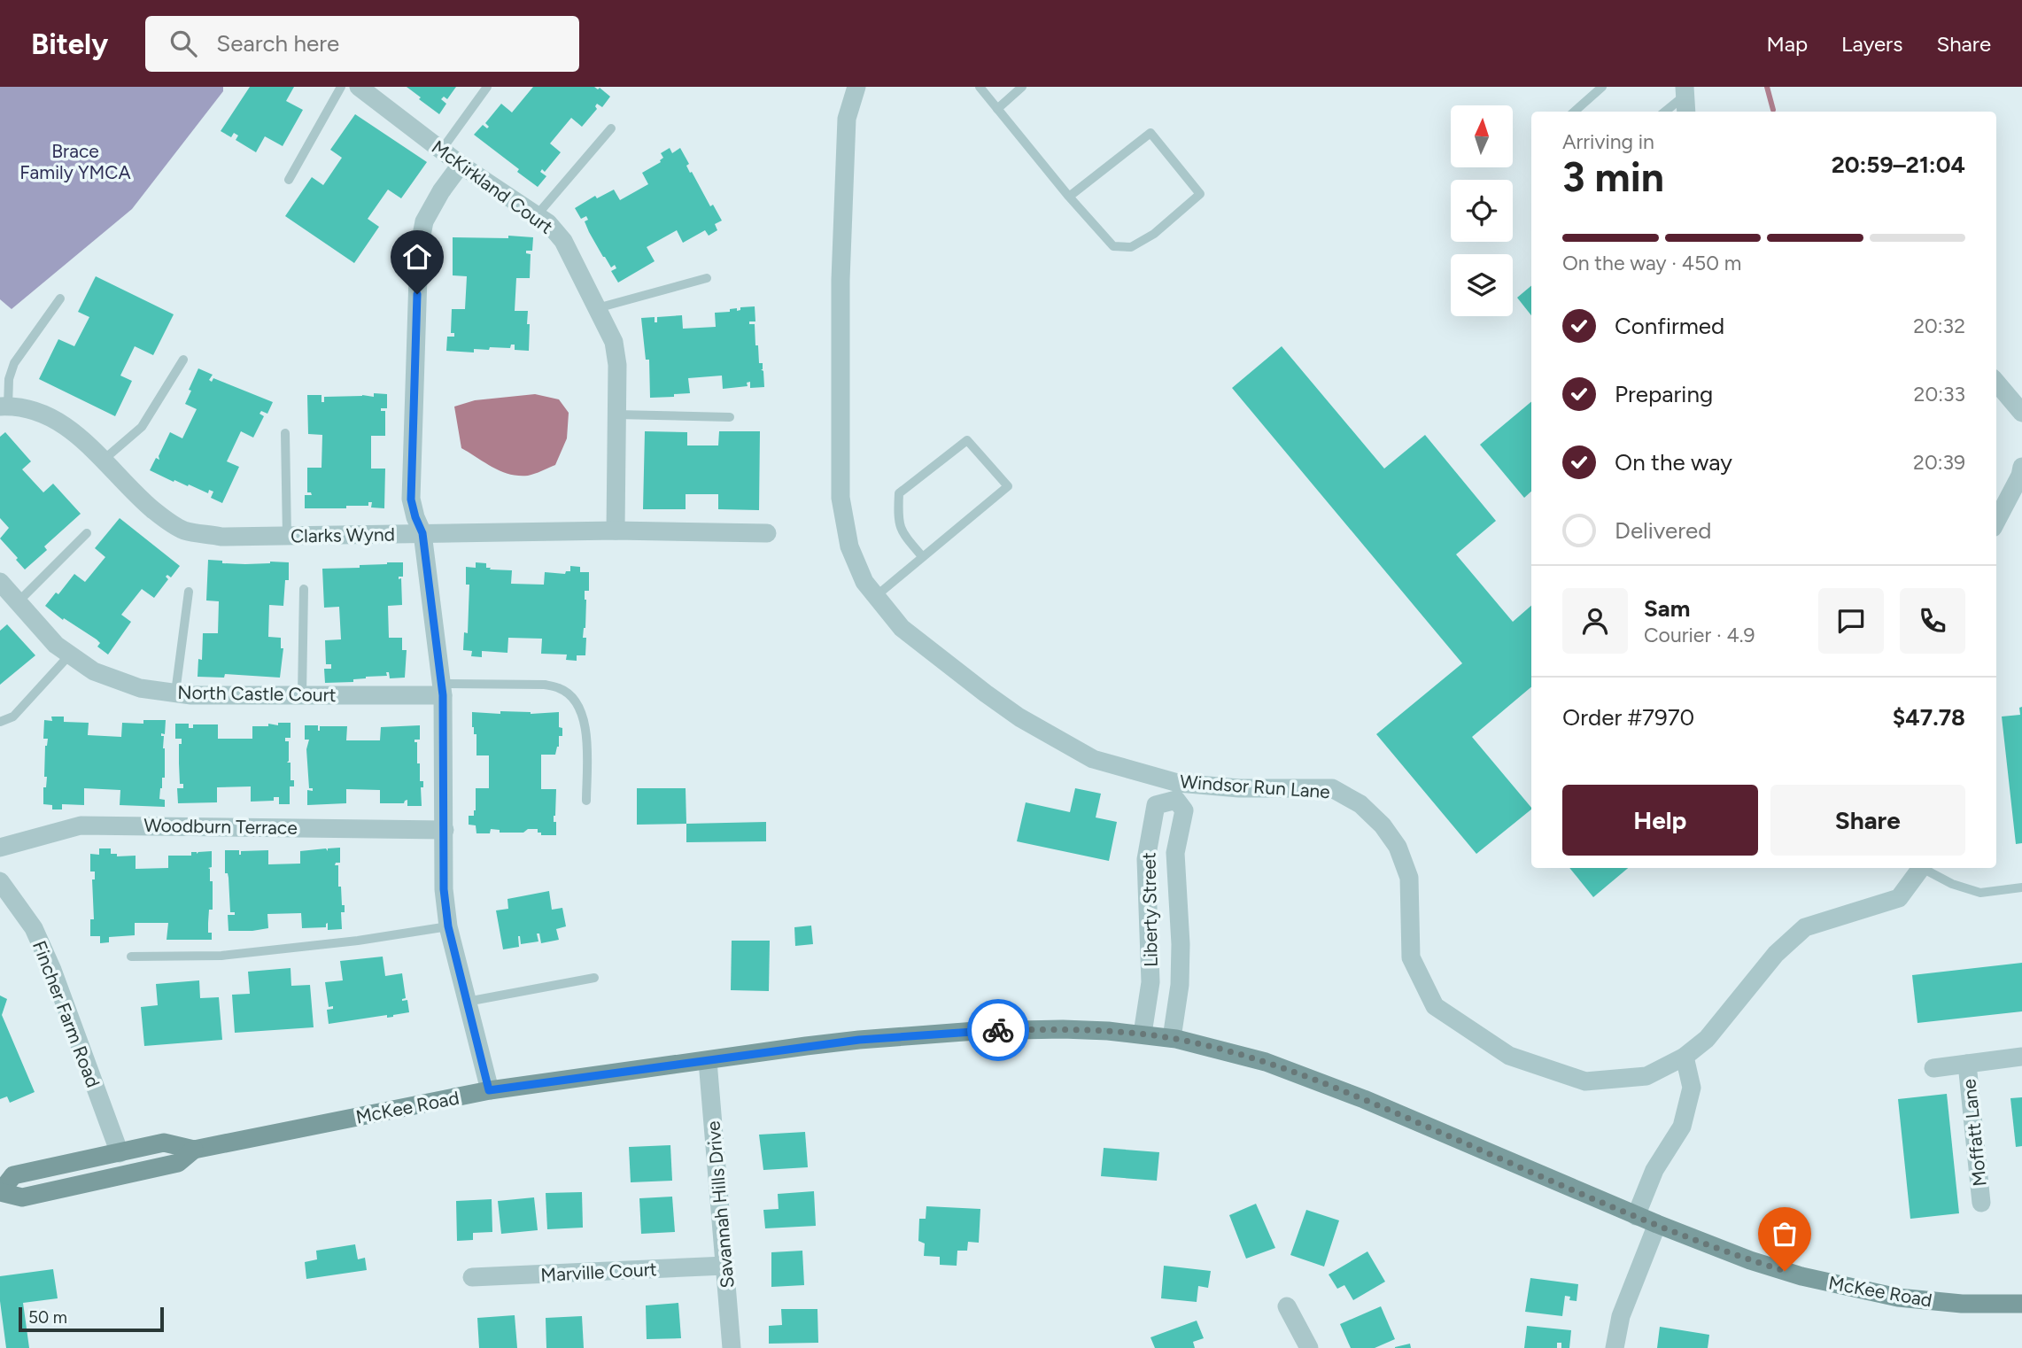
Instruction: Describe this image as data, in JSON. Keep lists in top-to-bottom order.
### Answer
{
  "streets": {
    "street": [
      "McKirkland Court",
      "Clarks Wynd",
      "North Castle Court",
      "Windsor Run Lane",
      "Woodburn Terrace",
      "Liberty Street",
      "Fincher Farm Road",
      "McKee Road",
      "Moffatt Lane",
      "Savannah Hills Drive",
      "Marville Court"
    ]
  },
  "crossings": [
    ["McKirkland Court", "Clarks Wynd"],
    ["Windsor Run Lane", "Liberty Street"],
    ["Liberty Street", "McKee Road"],
    ["Fincher Farm Road", "McKee Road"],
    ["McKee Road", "Savannah Hills Drive"],
    ["Savannah Hills Drive", "Marville Court"]
  ],
  "parks": ["Brace Family YMCA"],
  "scale_bar": "50 m",
  "north": "top",
  "page": {
    "header": "Bitely",
    "search": "Search here",
    "nav": ["Map", "Layers", "Share"],
    "heading": ["3 min", "Arriving in", "20:59–21:04"],
    "panel": [
      "Sam",
      "Courier · 4.9",
      "Order #7970",
      "$47.78"
    ],
    "bar": "On the way · 450 m",
    "list": [
      ["Confirmed", "20:32"],
      ["Preparing", "20:33"],
      ["On the way", "20:39"],
      "Delivered"
    ],
    "buttons": ["Help", "Share"],
    "scale": "50 m"
  }
}
